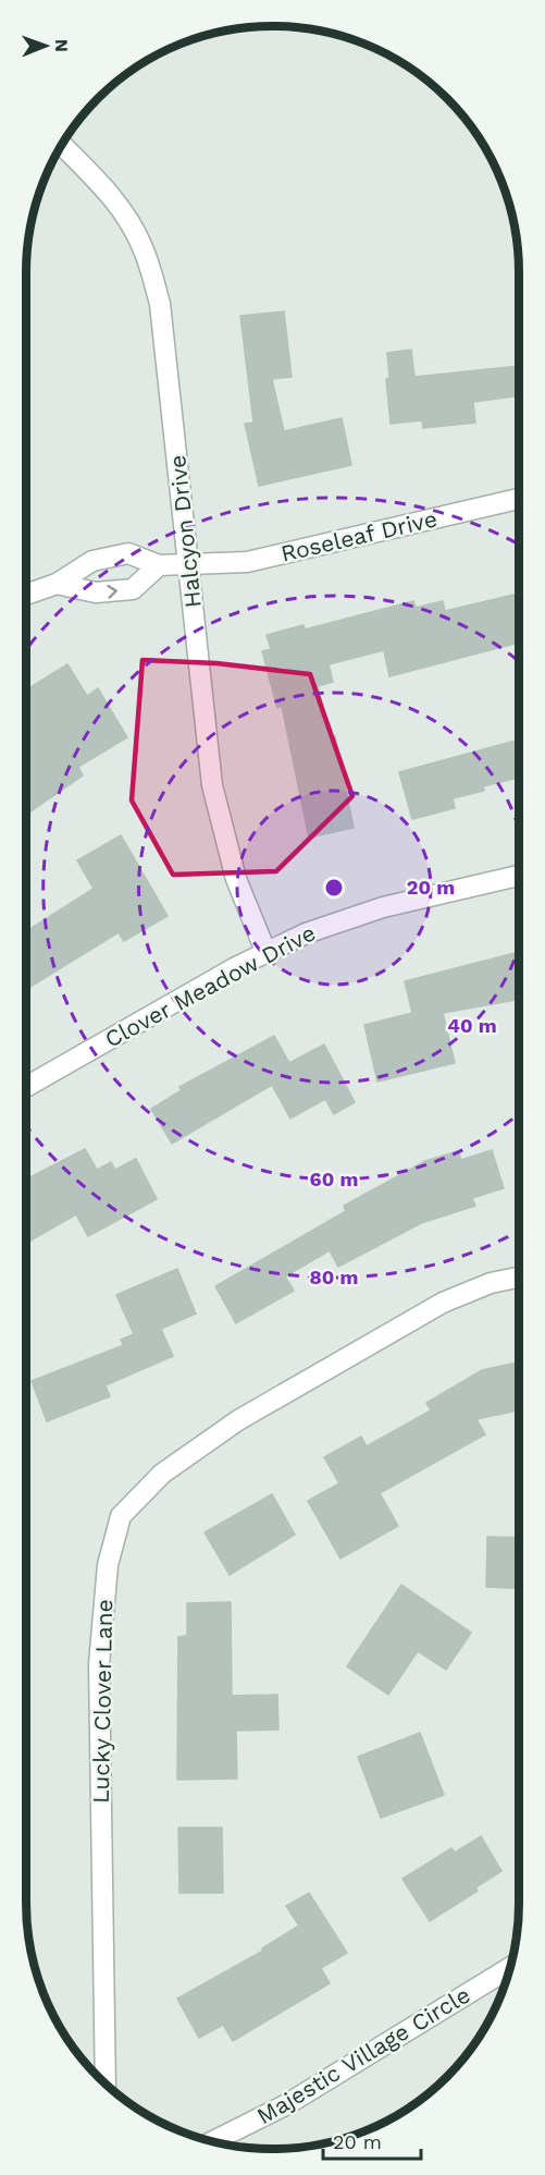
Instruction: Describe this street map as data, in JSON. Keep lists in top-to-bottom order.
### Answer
{
  "streets": {
    "street": [
      "Halcyon Drive",
      "Roseleaf Drive",
      "Clover Meadow Drive",
      "Lucky Clover Lane",
      "Majestic Village Circle"
    ]
  },
  "crossings": [
    ["Halcyon Drive", "Roseleaf Drive"],
    ["Halcyon Drive", "Clover Meadow Drive"]
  ],
  "scale_bar": "20 m",
  "north": "right",
  "rings": [
    "20 m",
    "40 m",
    "60 m",
    "80 m"
  ]
}
